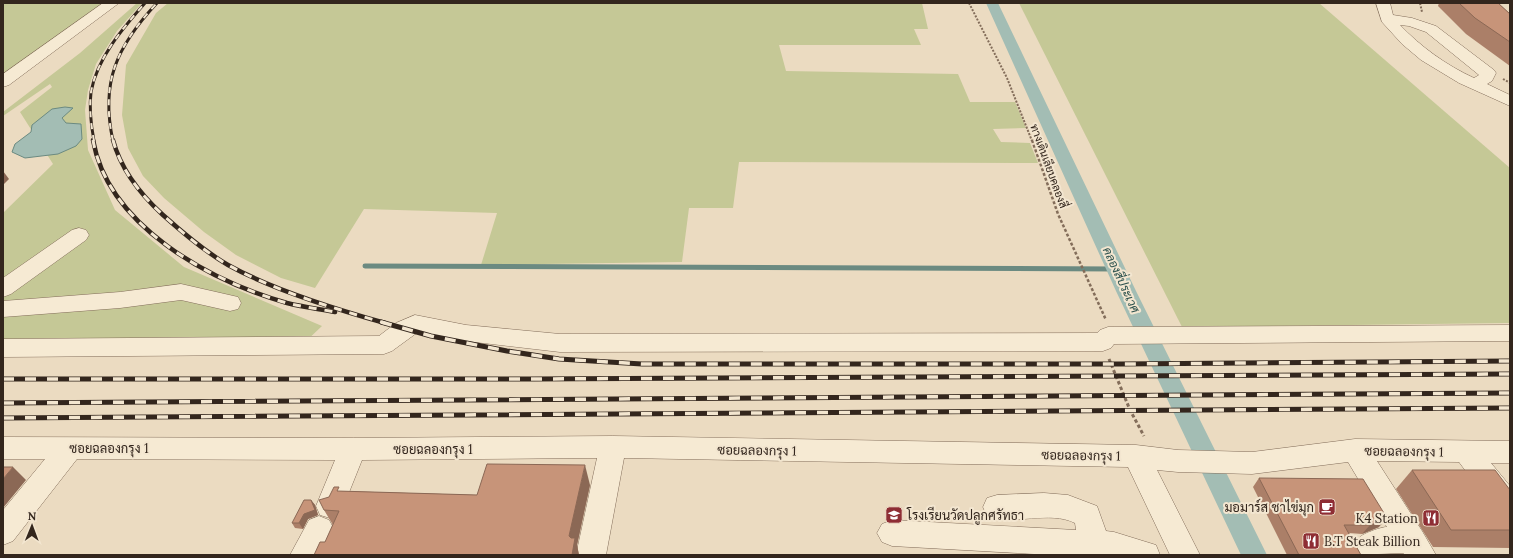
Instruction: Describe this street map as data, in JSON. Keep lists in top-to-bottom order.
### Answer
{
  "streets": {
    "street": ["ซอยฉลองกรุง 1"],
    "path": ["ทางเดินเลียบคลองสี่"]
  },
  "crossings": [
    ["ทางเดินเลียบคลองสี่", "ซอยฉลองกรุง 1"]
  ],
  "water": ["คลองสี่ประเวศ"],
  "places": {
    "cafe": ["มอมาร์ส ชาไข่มุก"],
    "school or university": ["โรงเรียนวัดปลูกศรัทธา"],
    "restaurant": ["K4 Station", "B.T Steak Billion"]
  },
  "north": "top"
}
